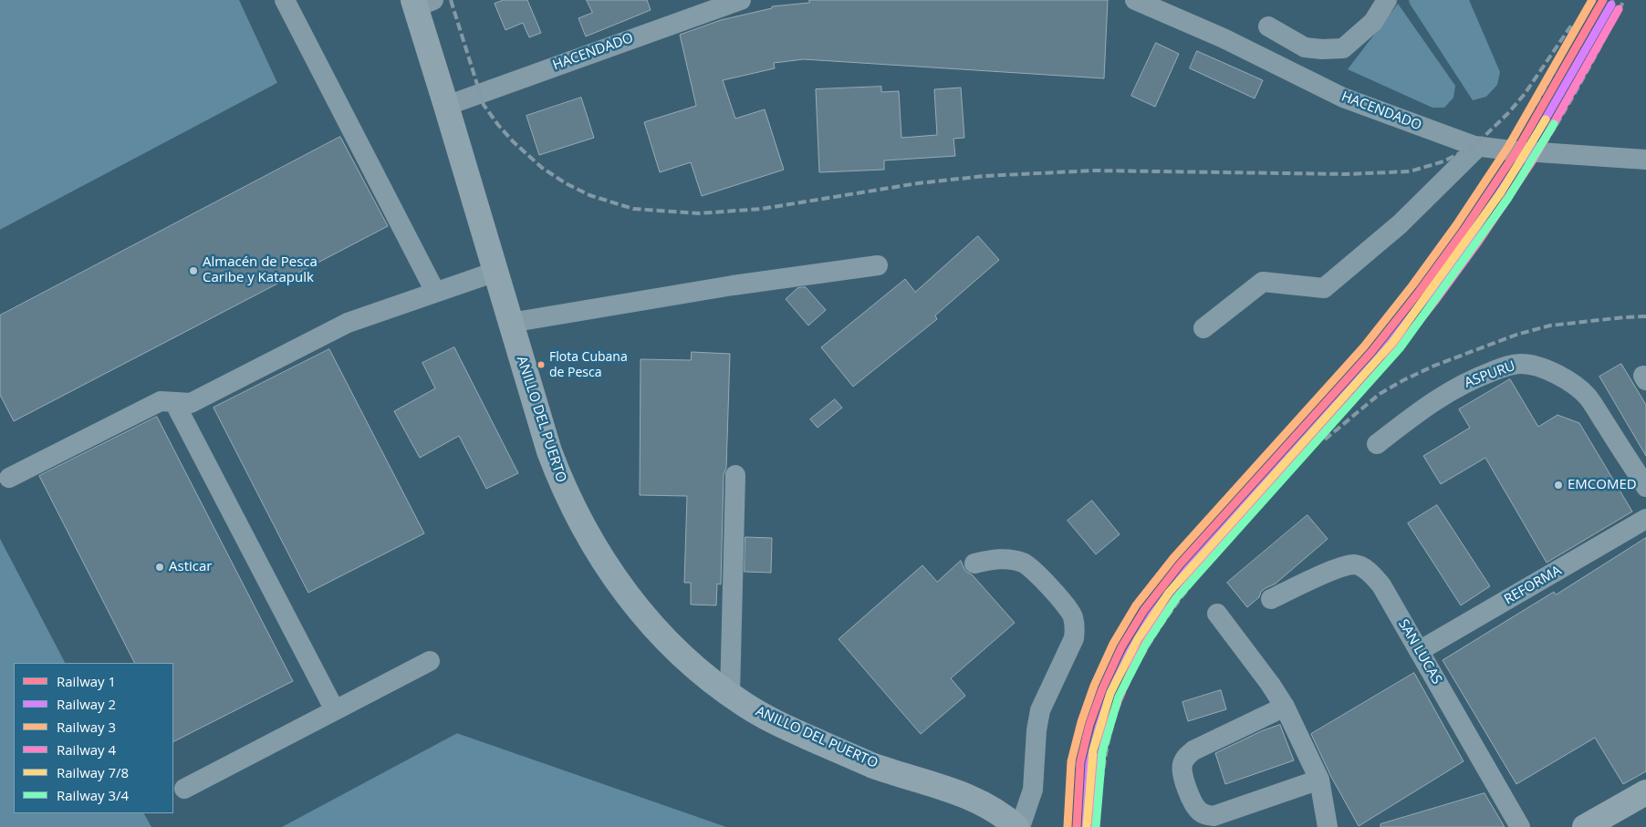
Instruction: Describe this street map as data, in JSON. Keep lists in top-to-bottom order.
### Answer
{
  "streets": {
    "main road": ["ANILLO DEL PUERTO"],
    "street": [
      "HACENDADO",
      "ASPURU",
      "REFORMA",
      "SAN LUCAS"
    ]
  },
  "crossings": [
    ["HACENDADO", "ANILLO DEL PUERTO"],
    ["REFORMA", "SAN LUCAS"]
  ],
  "places": [
    "Almacén de Pesca Caribe y Katapulk",
    "Flota Cubana de Pesca",
    "EMCOMED",
    "Asticar"
  ],
  "lines": [
    "rail line 1",
    "rail line 3",
    "rail line 2",
    "rail line 4",
    "rail line 7/8",
    "rail line 3/4"
  ],
  "legend": [
    "Railway 1",
    "Railway 2",
    "Railway 3",
    "Railway 4",
    "Railway 7/8",
    "Railway 3/4"
  ]
}
